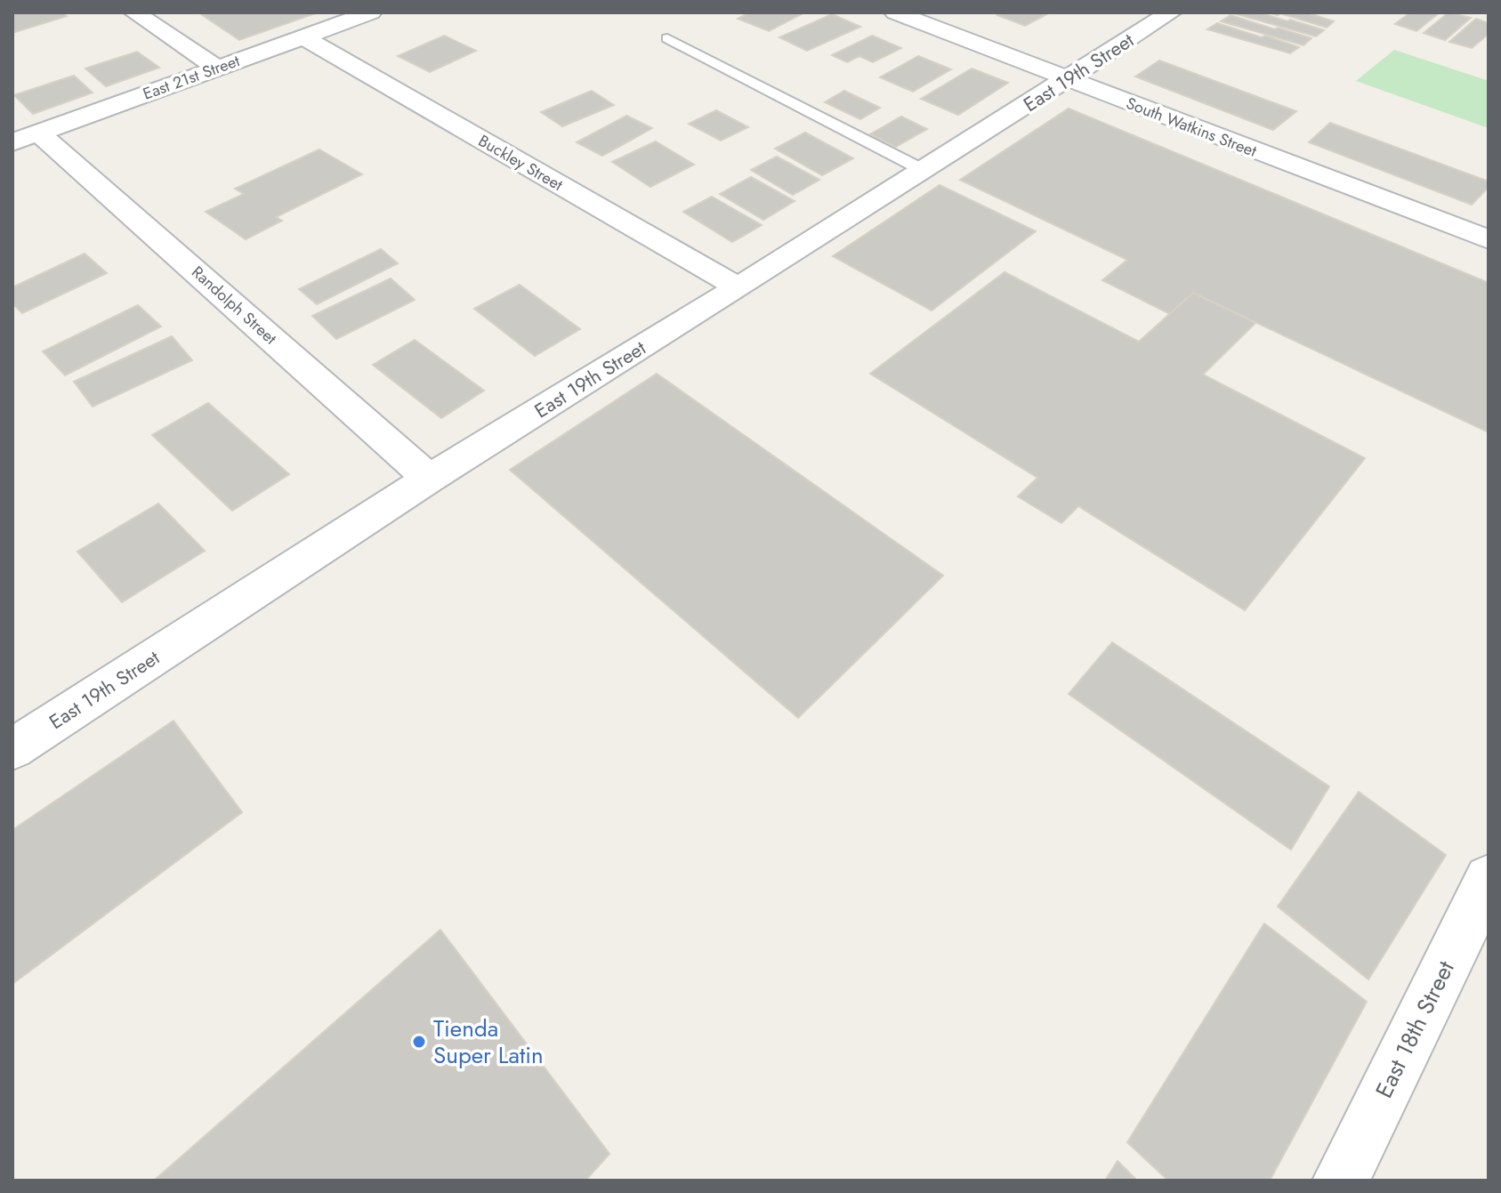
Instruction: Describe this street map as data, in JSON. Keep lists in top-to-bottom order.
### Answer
{
  "streets": {
    "street": [
      "East 19th Street",
      "East 21st Street",
      "South Watkins Street",
      "Buckley Street",
      "Randolph Street",
      "East 18th Street"
    ]
  },
  "crossings": [
    ["East 19th Street", "South Watkins Street"],
    ["East 19th Street", "Buckley Street"],
    ["East 19th Street", "Randolph Street"],
    ["East 21st Street", "Buckley Street"],
    ["East 21st Street", "Randolph Street"]
  ],
  "places": ["Tienda Super Latin"]
}
